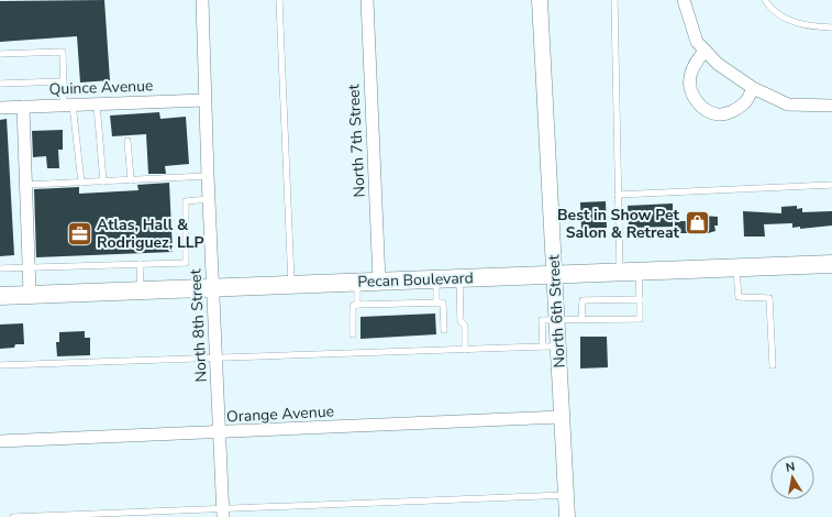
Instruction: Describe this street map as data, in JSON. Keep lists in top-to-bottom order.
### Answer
{
  "streets": {
    "main road": ["Pecan Boulevard"],
    "street": [
      "Quince Avenue",
      "North 7th Street",
      "North 6th Street",
      "North 8th Street",
      "Orange Avenue"
    ]
  },
  "crossings": [
    ["Quince Avenue", "North 8th Street"],
    ["North 7th Street", "Pecan Boulevard"],
    ["Pecan Boulevard", "North 6th Street"],
    ["Pecan Boulevard", "North 8th Street"],
    ["North 6th Street", "Orange Avenue"],
    ["North 8th Street", "Orange Avenue"]
  ],
  "places": {
    "shop": ["Best in Show Pet Salon & Retreat"],
    "office": ["Atlas, Hall & Rodriguez, LLP"]
  },
  "north": "top"
}
